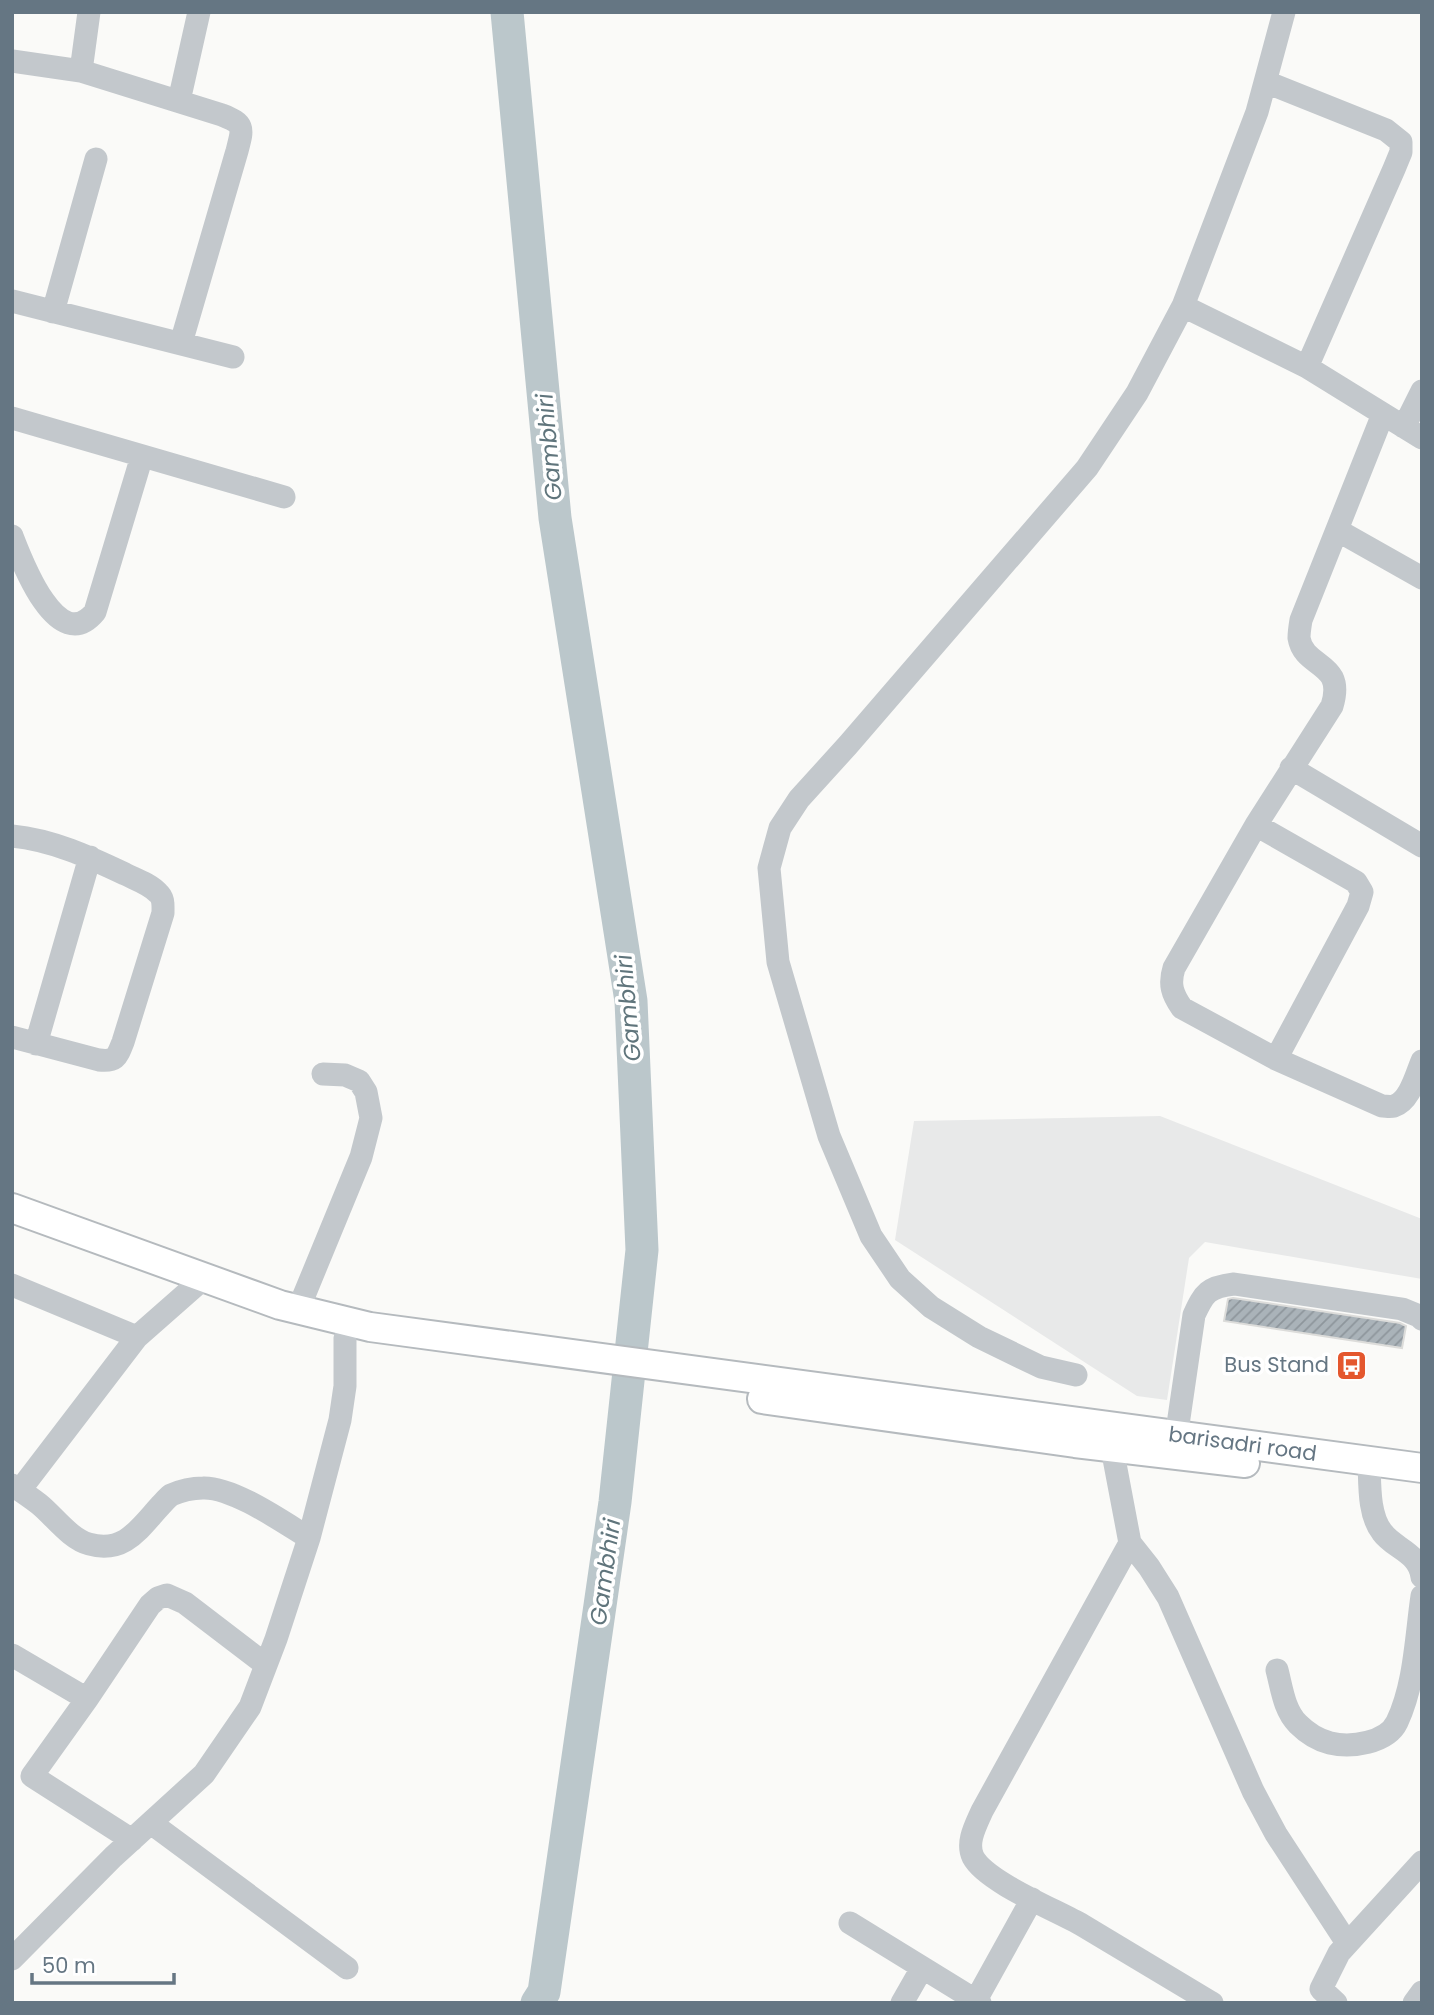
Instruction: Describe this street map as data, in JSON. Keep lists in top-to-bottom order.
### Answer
{
  "streets": {
    "main road": ["barisadri road"]
  },
  "water": ["Gambhiri"],
  "places": {
    "bus stop": ["Bus Stand"]
  },
  "scale_bar": "50 m"
}
